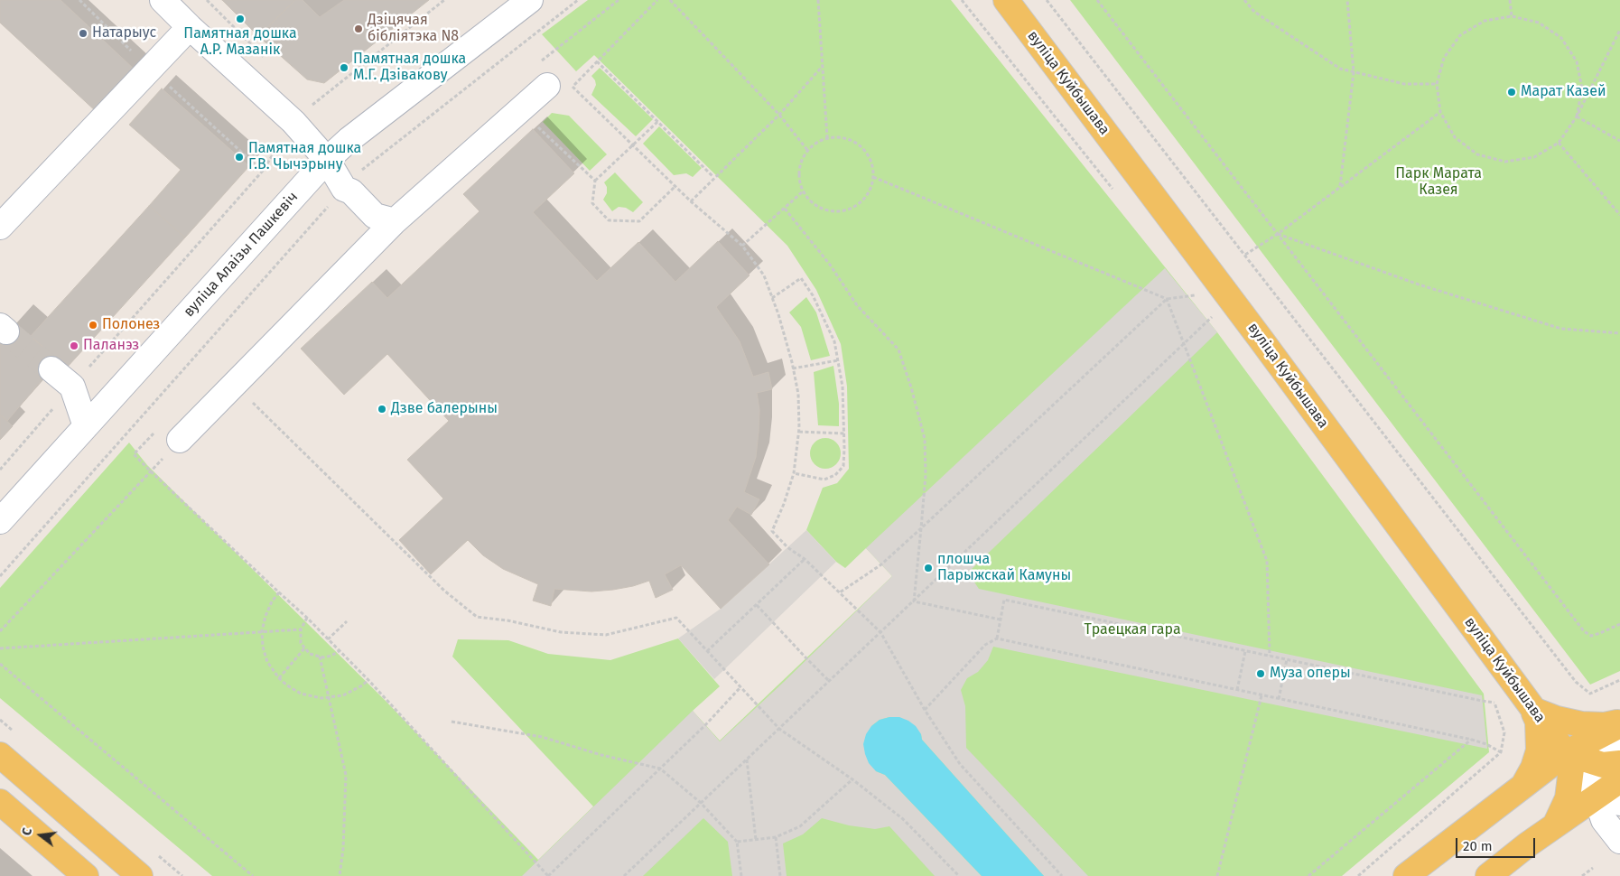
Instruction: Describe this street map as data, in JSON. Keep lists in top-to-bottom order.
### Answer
{
  "streets": {
    "main road": ["вуліца Куйбышава"],
    "street": ["вуліца Алаізы Пашкевіч"]
  },
  "parks": ["Парк Марата Казея", "Траецкая гара"],
  "places": [
    "Памятная дошка А.Р. Мазанік",
    "Дзіцячая бібліятэка N8",
    "Натарыус",
    "Памятная дошка М.Г. Дзівакову",
    "Марат Казей",
    "Памятная дошка Г.В. Чычэрыну",
    "Полонез",
    "Паланэз",
    "Дзве балерыны",
    "плошча Парыжскай Камуны",
    "Муза оперы"
  ],
  "scale_bar": "20 m",
  "north": "left"
}
